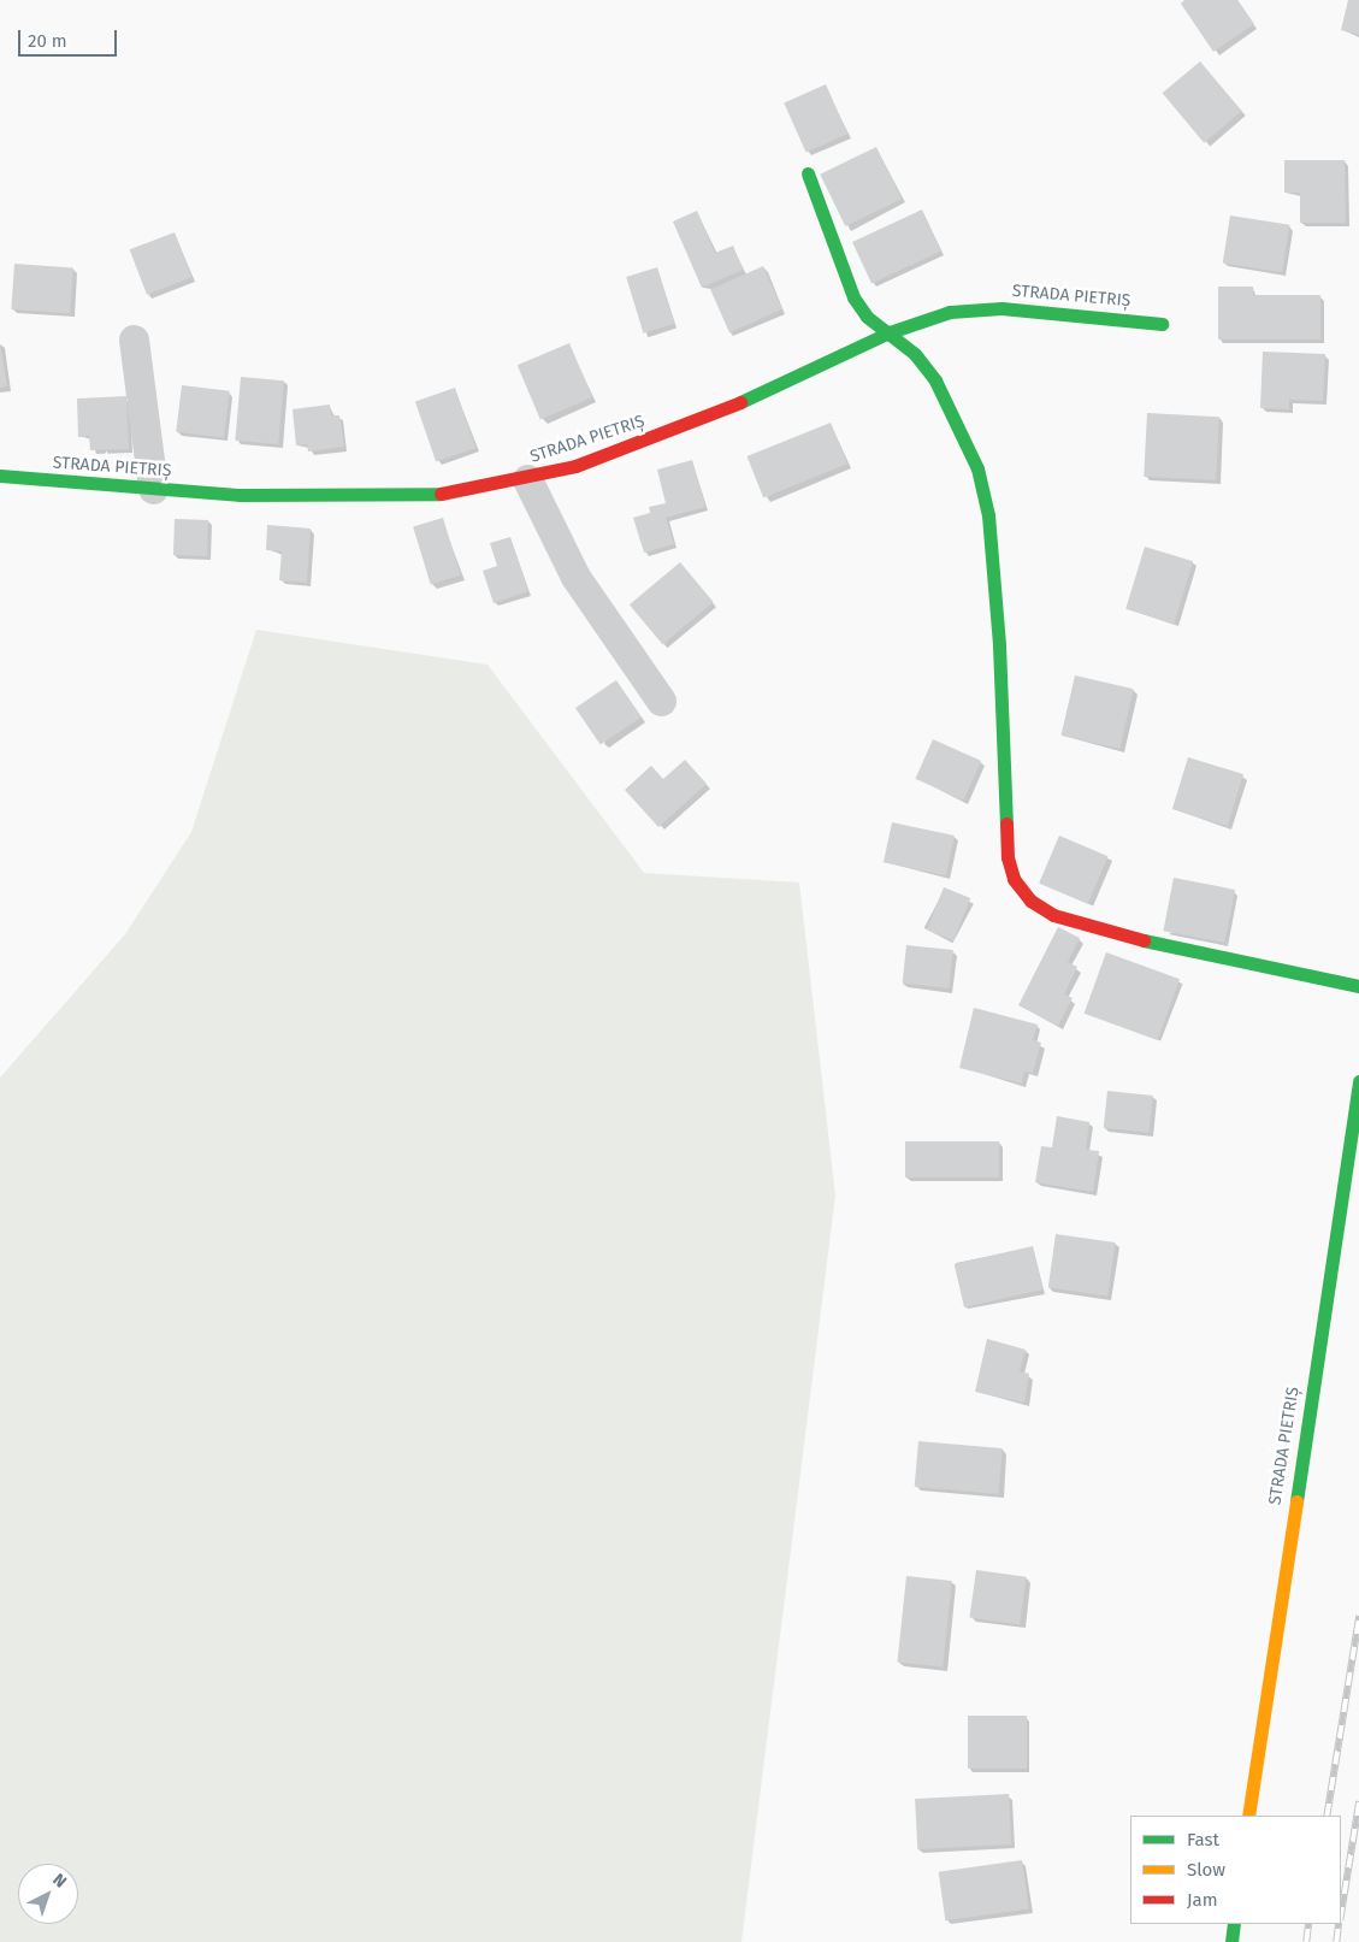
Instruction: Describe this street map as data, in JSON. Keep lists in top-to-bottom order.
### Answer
{
  "streets": {
    "street": ["STRADA PIETRIȘ"]
  },
  "legend": ["Fast", "Slow", "Jam"],
  "scale_bar": "20 m",
  "north": "top right"
}
